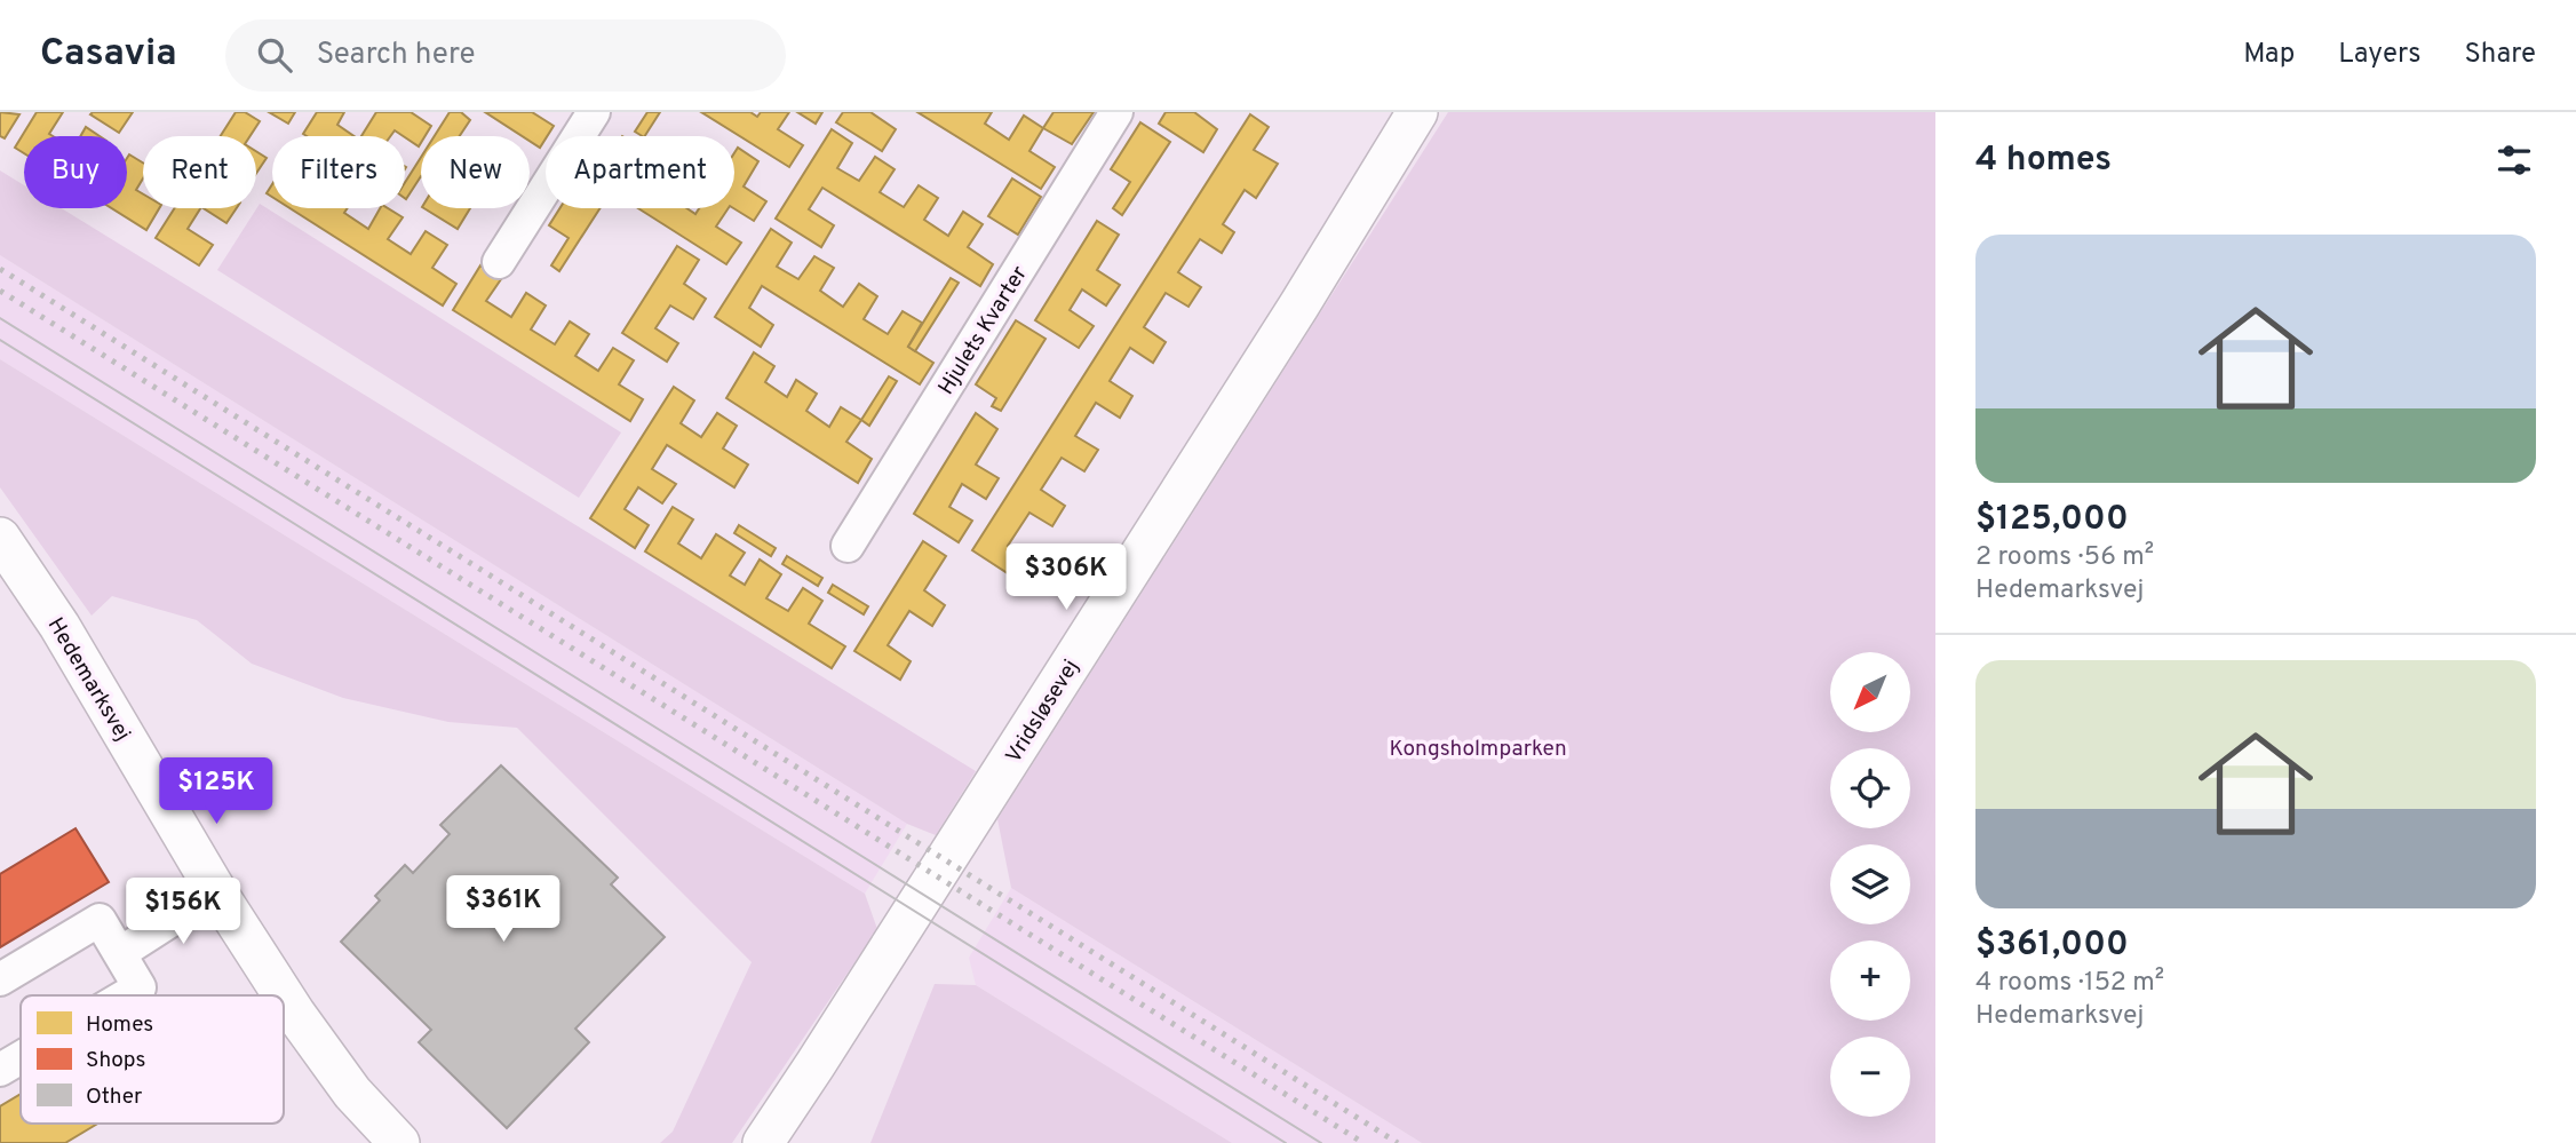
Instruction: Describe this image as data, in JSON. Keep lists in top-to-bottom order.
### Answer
{
  "streets": {
    "street": ["Hjulets Kvarter", "Hedemarksvej", "Vridsløsevej"]
  },
  "parks": ["Kongsholmparken"],
  "legend": ["Homes", "Shops", "Other"],
  "north": "bottom left",
  "page": {
    "header": "Casavia",
    "search": "Search here",
    "nav": ["Map", "Layers", "Share"],
    "heading": "4 homes",
    "chip": [
      "Buy",
      "Rent",
      "Filters",
      "New",
      "Apartment"
    ],
    "list": [
      {
        "name": "$125,000",
        "note": "2 rooms · 56 m² · Hedemarksvej"
      },
      {
        "name": "$361,000",
        "note": "4 rooms · 152 m² · Hedemarksvej"
      }
    ],
    "price": [
      "$306K",
      "$125K",
      "$361K",
      "$156K"
    ],
    "map_buttons": ["+", "−"]
  }
}
